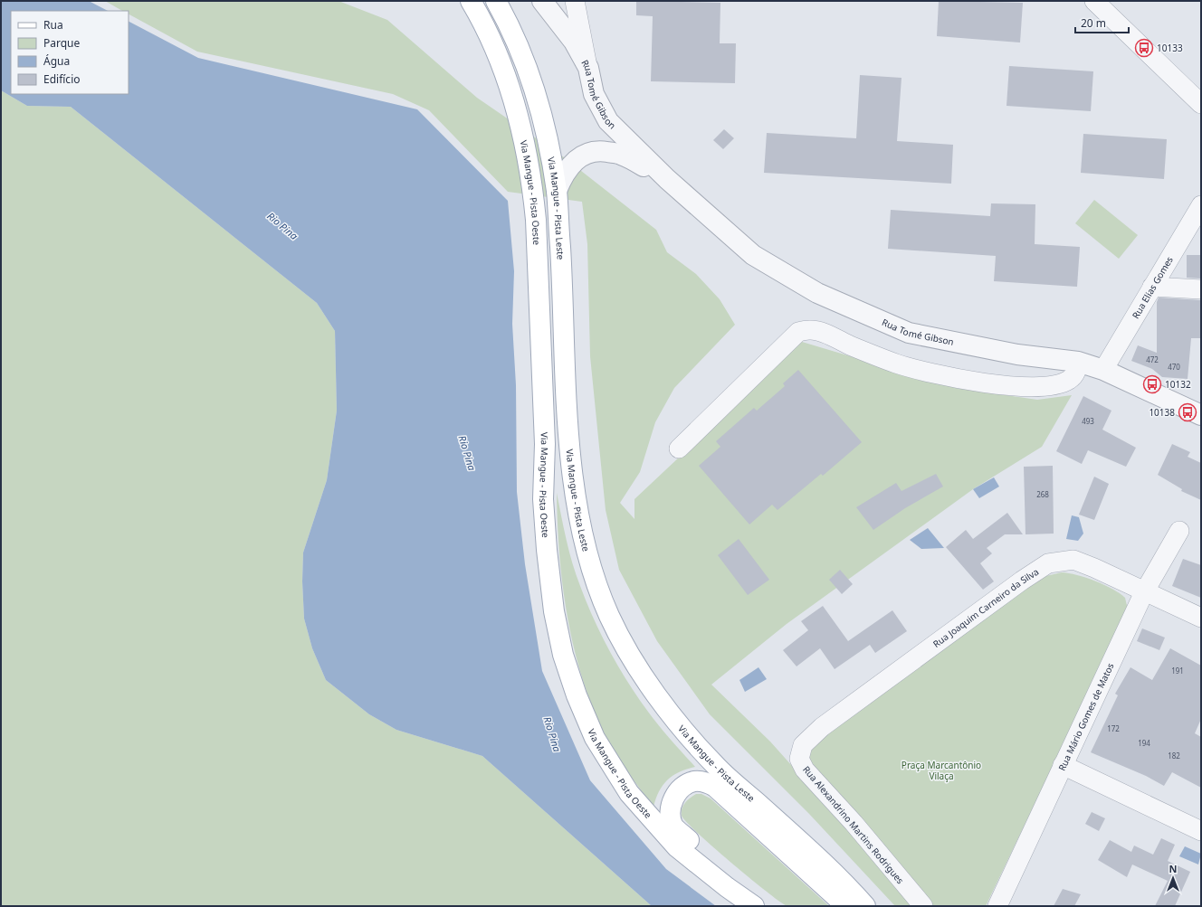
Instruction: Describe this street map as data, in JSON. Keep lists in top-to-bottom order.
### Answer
{
  "streets": {
    "main road": ["Via Mangue - Pista Oeste", "Via Mangue - Pista Leste"],
    "street": [
      "Rua Tomé Gibson",
      "Rua Elias Gomes",
      "Rua Joaquim Carneiro da Silva",
      "Rua Mário Gomes de Matos",
      "Rua Alexandrino Martins Rodrigues"
    ]
  },
  "crossings": [
    ["Rua Tomé Gibson", "Via Mangue - Pista Leste"],
    ["Rua Tomé Gibson", "Rua Elias Gomes"],
    ["Rua Joaquim Carneiro da Silva", "Rua Mário Gomes de Matos"],
    ["Rua Joaquim Carneiro da Silva", "Rua Alexandrino Martins Rodrigues"]
  ],
  "water": ["Rio Pina"],
  "parks": ["Praça Marcantônio Vilaça"],
  "places": {
    "bus stop": ["10133", "10132", "10138"]
  },
  "house_numbers": [
    "472",
    "470",
    "493",
    "268",
    "191",
    "172",
    "194",
    "182"
  ],
  "legend": [
    "Rua",
    "Parque",
    "Água",
    "Edifício"
  ],
  "scale_bar": "20 m",
  "north": "top"
}
